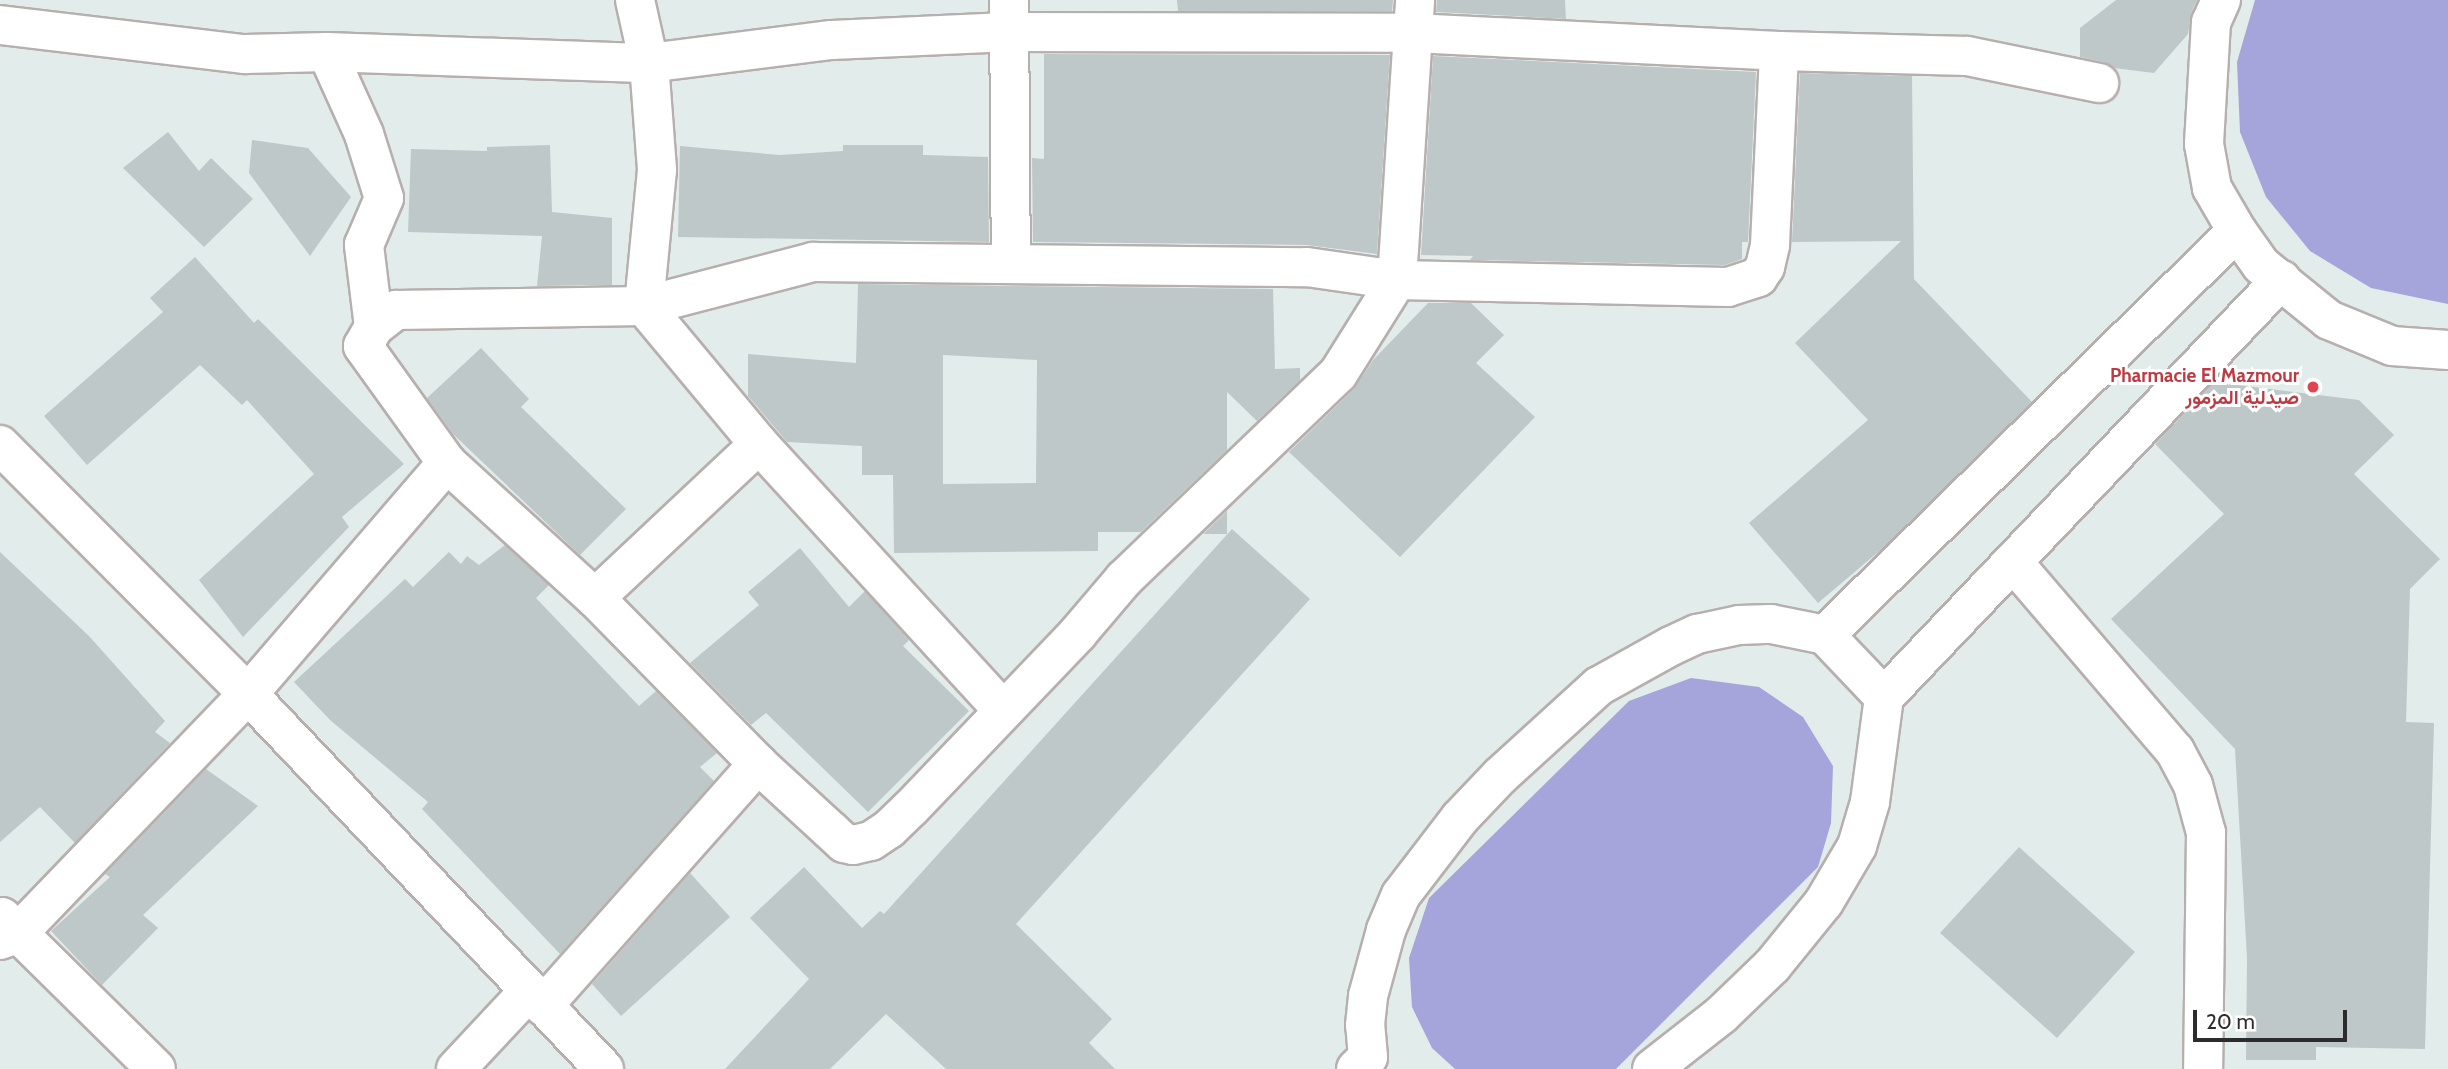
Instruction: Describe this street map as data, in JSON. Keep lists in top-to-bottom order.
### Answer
{
  "places": ["Pharmacie El Mazmour صيدلية المزمور"],
  "scale_bar": "20 m"
}
